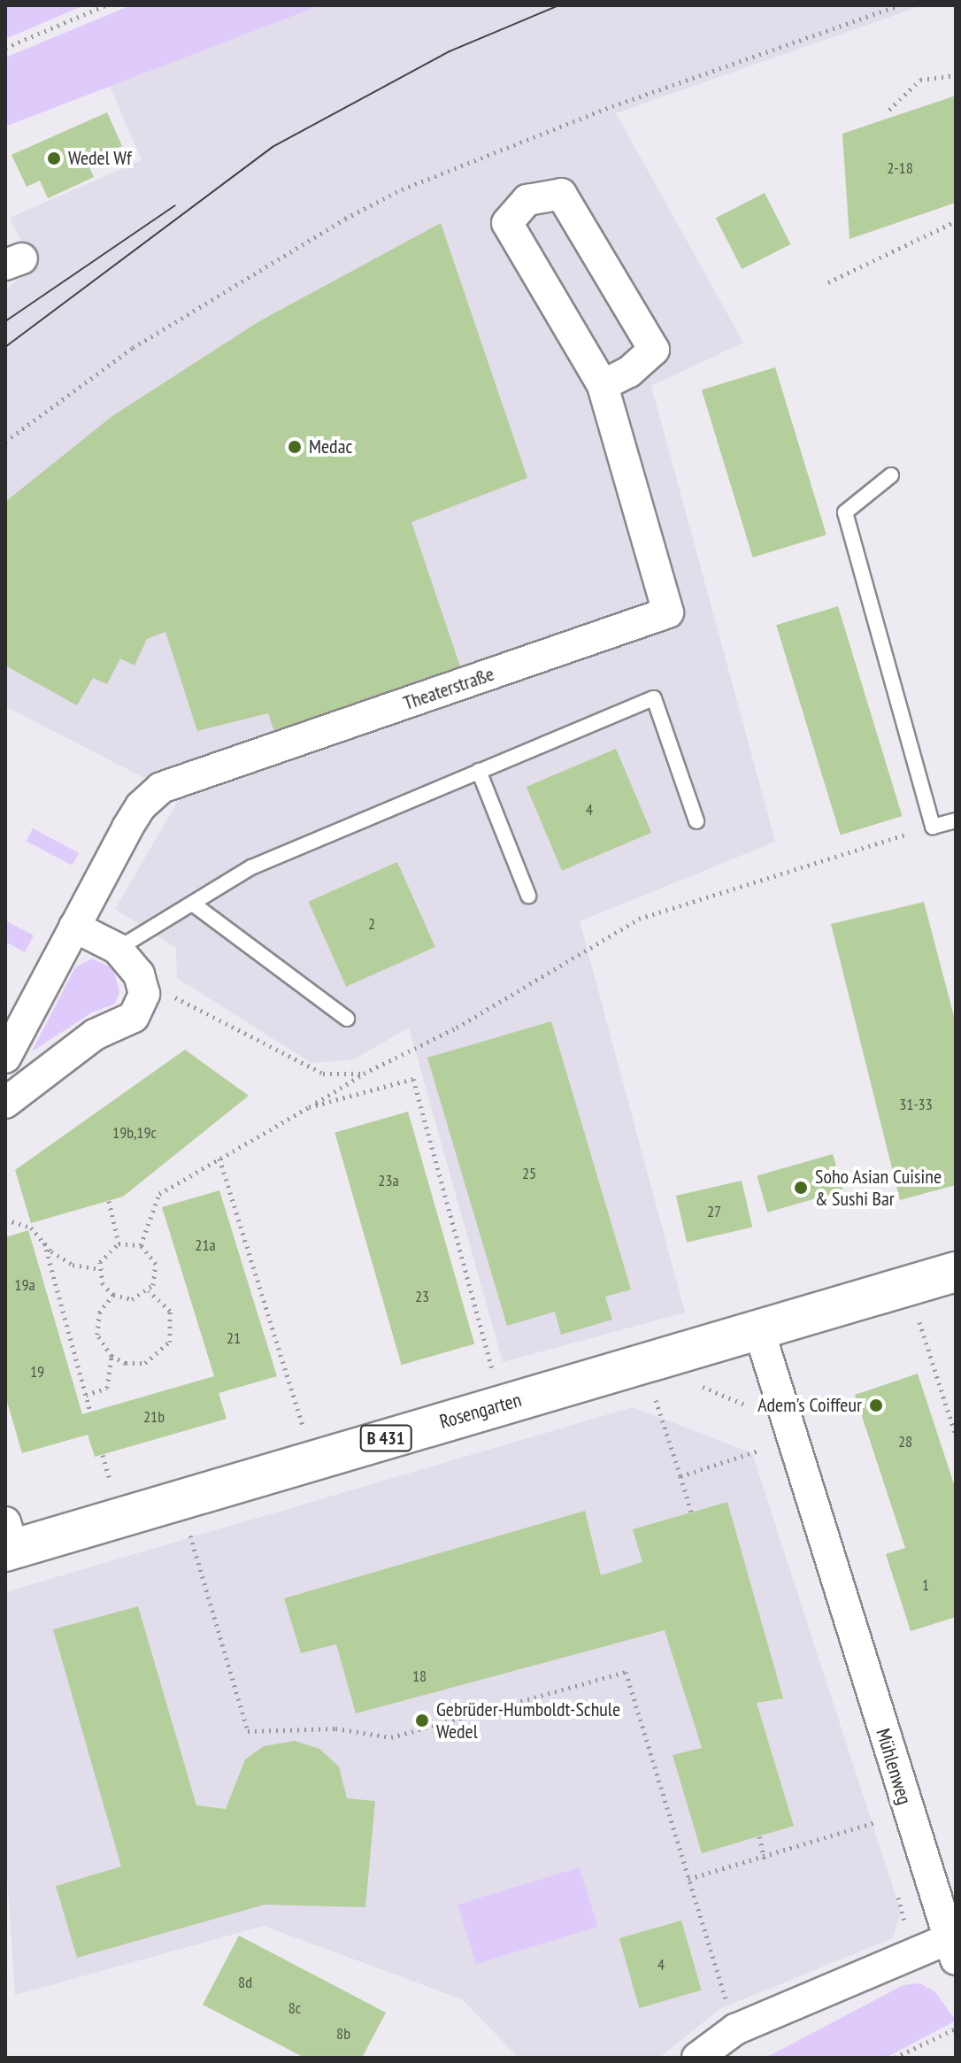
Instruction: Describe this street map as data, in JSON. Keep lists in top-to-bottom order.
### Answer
{
  "streets": {
    "main road": ["Rosengarten", "B 431"],
    "street": ["Theaterstraße", "Mühlenweg"]
  },
  "crossings": [
    ["Rosengarten", "Mühlenweg"]
  ],
  "places": [
    "Wedel Wf",
    "Medac",
    "Soho Asian Cuisine & Sushi Bar",
    "Adem's Coiffeur",
    "Gebrüder-Humboldt-Schule Wedel"
  ],
  "house_numbers": [
    "2-18",
    "4",
    "2",
    "31-33",
    "19b,19c",
    "25",
    "23a",
    "27",
    "21a",
    "19a",
    "23",
    "21",
    "19",
    "21b",
    "28",
    "1",
    "18",
    "4",
    "8d",
    "8c",
    "8b"
  ]
}
